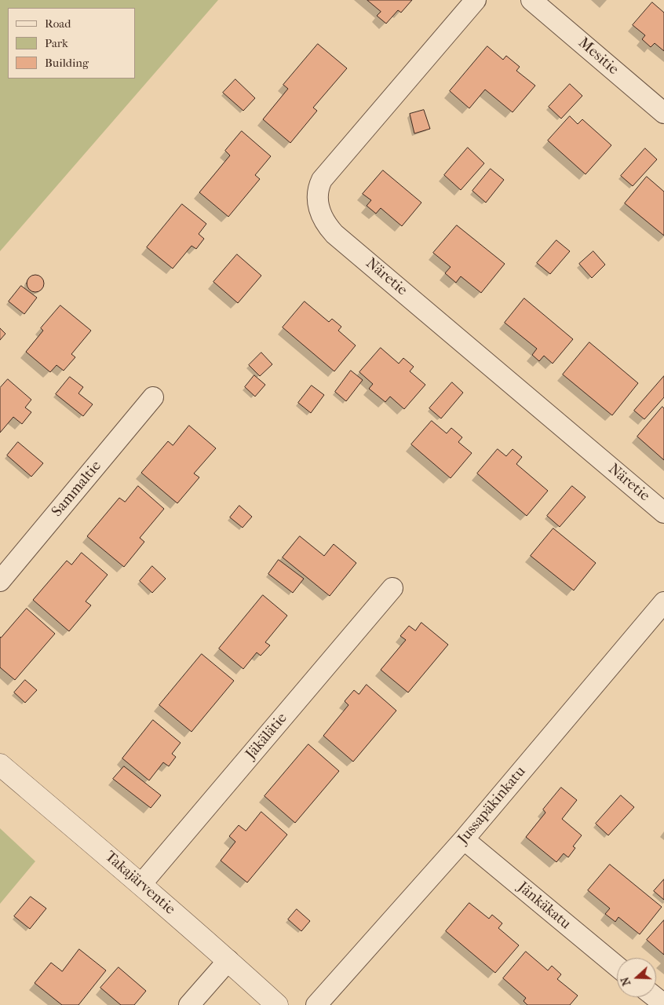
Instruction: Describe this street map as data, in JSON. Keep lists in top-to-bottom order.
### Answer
{
  "streets": {
    "street": [
      "Mesitie",
      "Näretie",
      "Sammaltie",
      "Jäkälätie",
      "Jussapäkinkatu",
      "Takajärventie",
      "Jänkäkatu"
    ]
  },
  "crossings": [
    ["Jäkälätie", "Takajärventie"],
    ["Jussapäkinkatu", "Jänkäkatu"]
  ],
  "legend": ["Road", "Park", "Building"],
  "north": "left"
}
